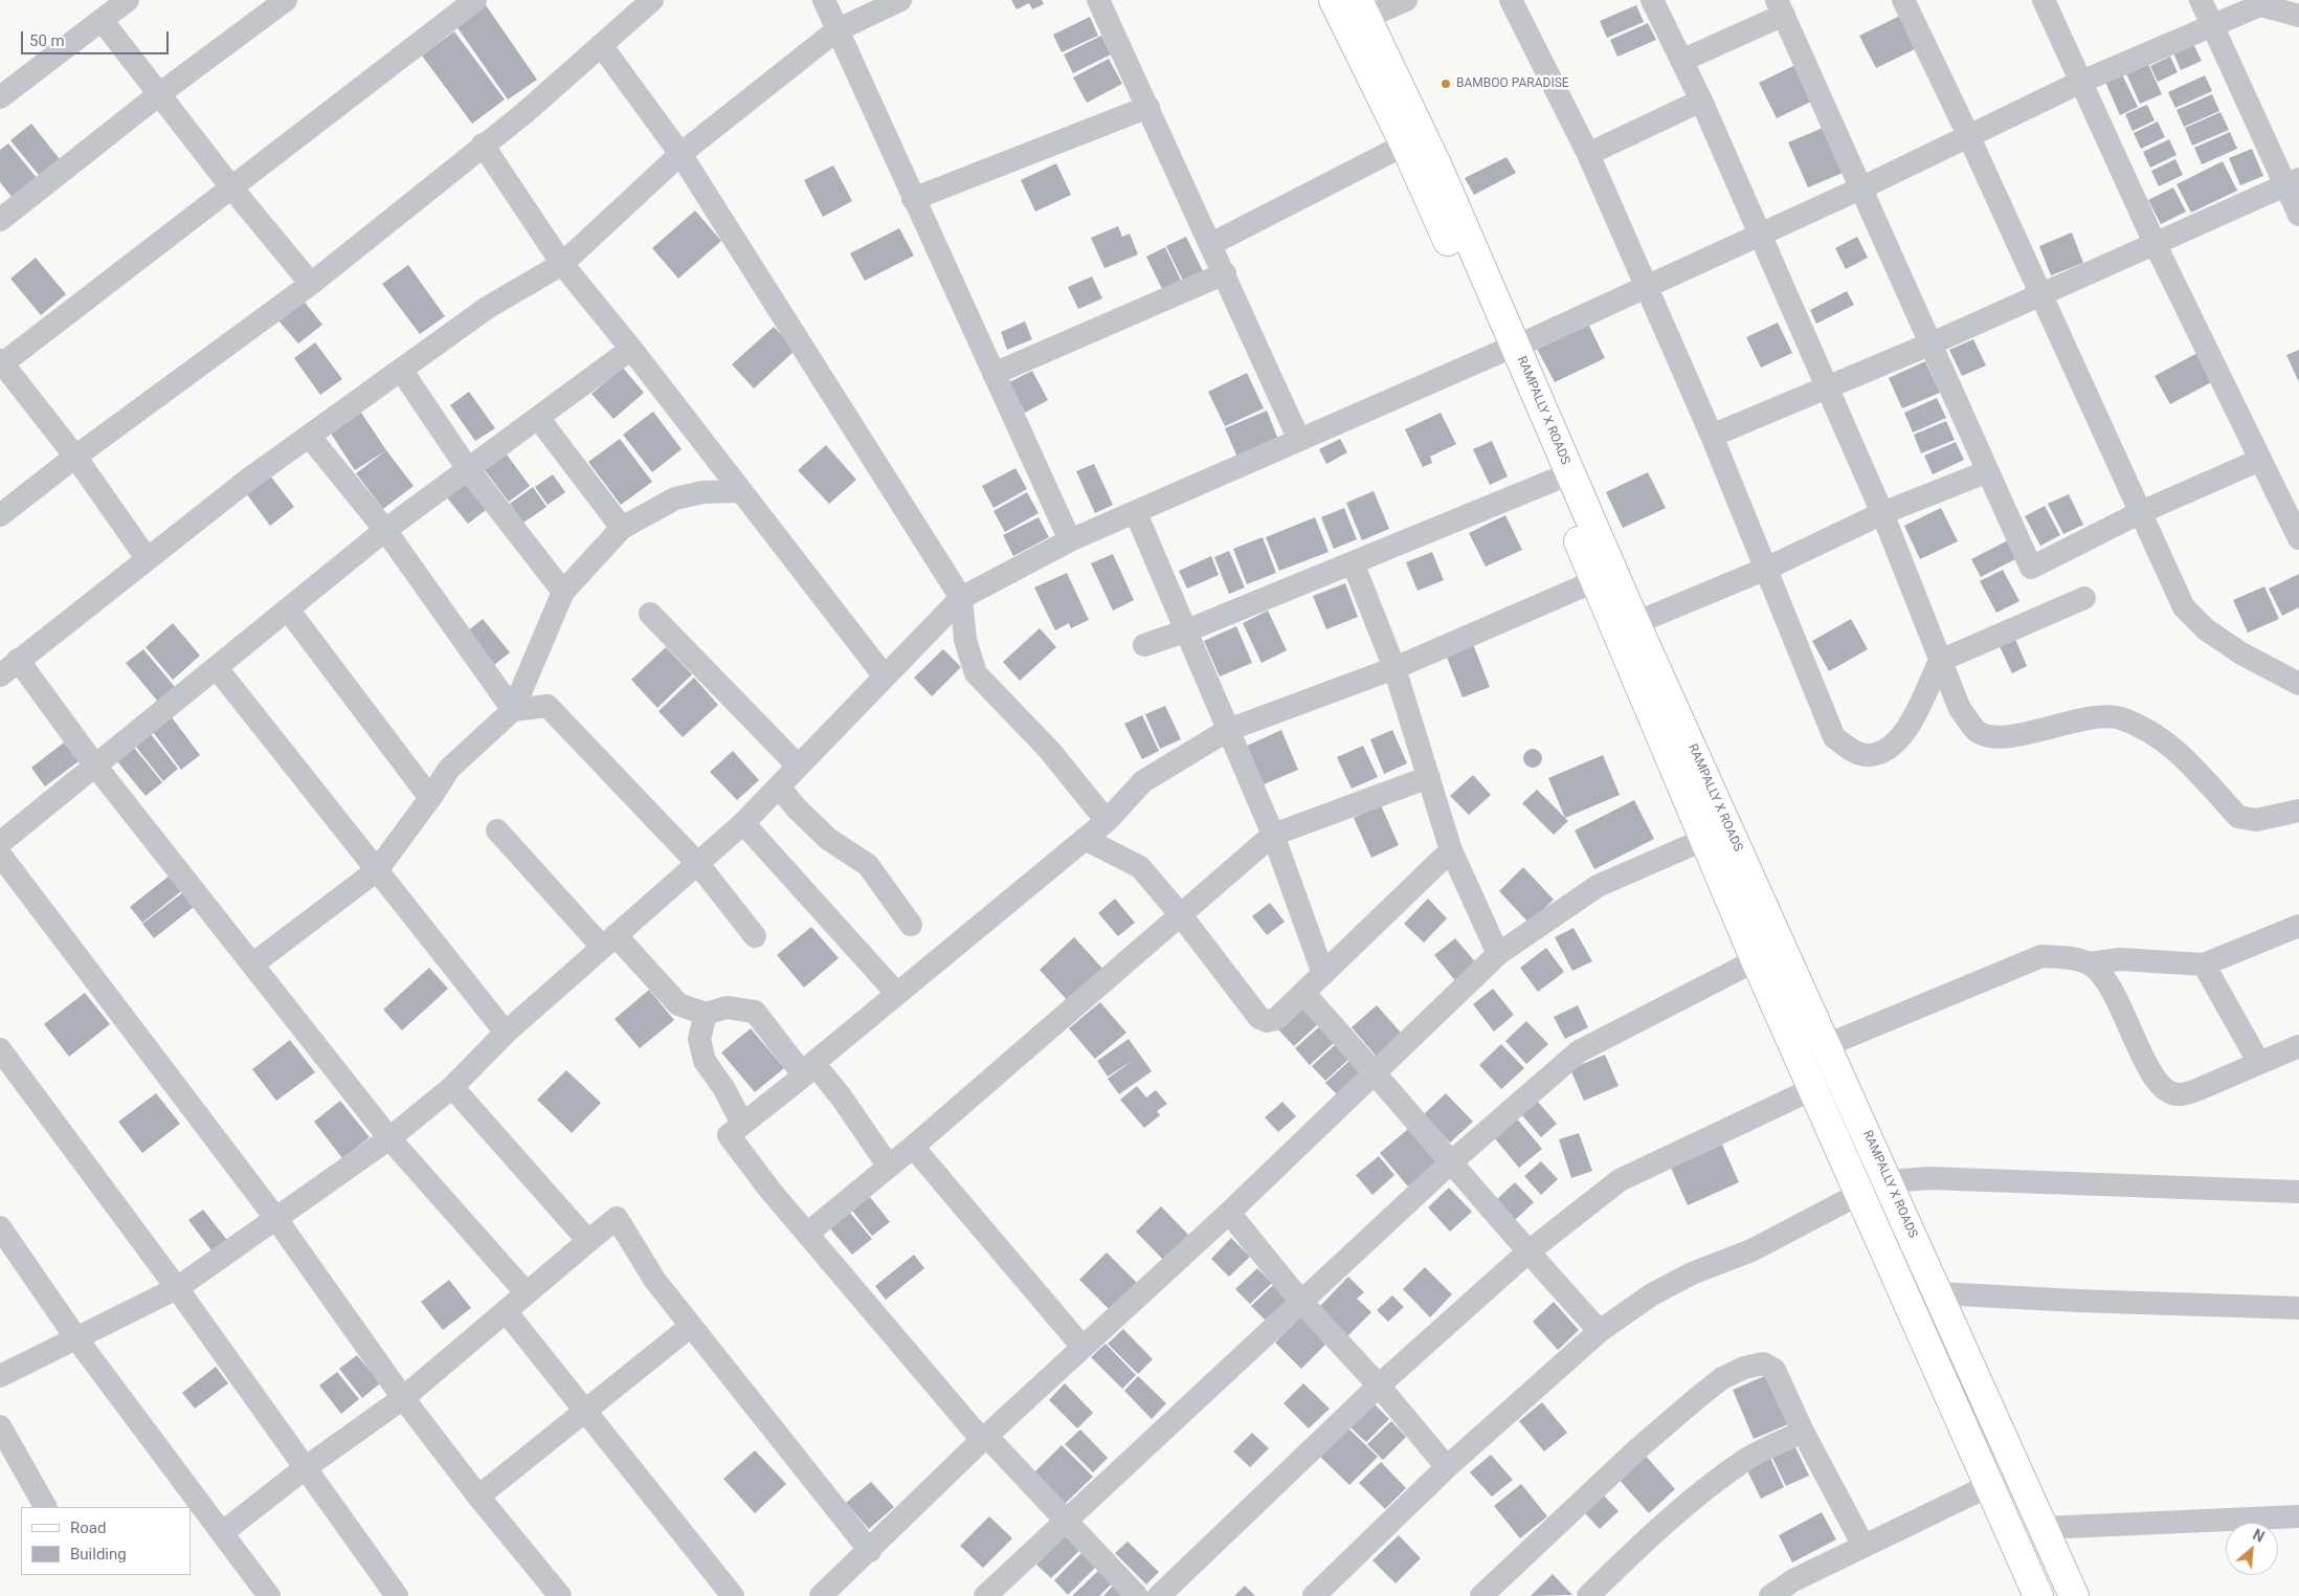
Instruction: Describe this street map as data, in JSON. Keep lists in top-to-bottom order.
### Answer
{
  "streets": {
    "main road": ["RAMPALLY X ROADS"]
  },
  "places": ["BAMBOO PARADISE"],
  "legend": ["Road", "Building"],
  "scale_bar": "50 m",
  "north": "top right"
}
